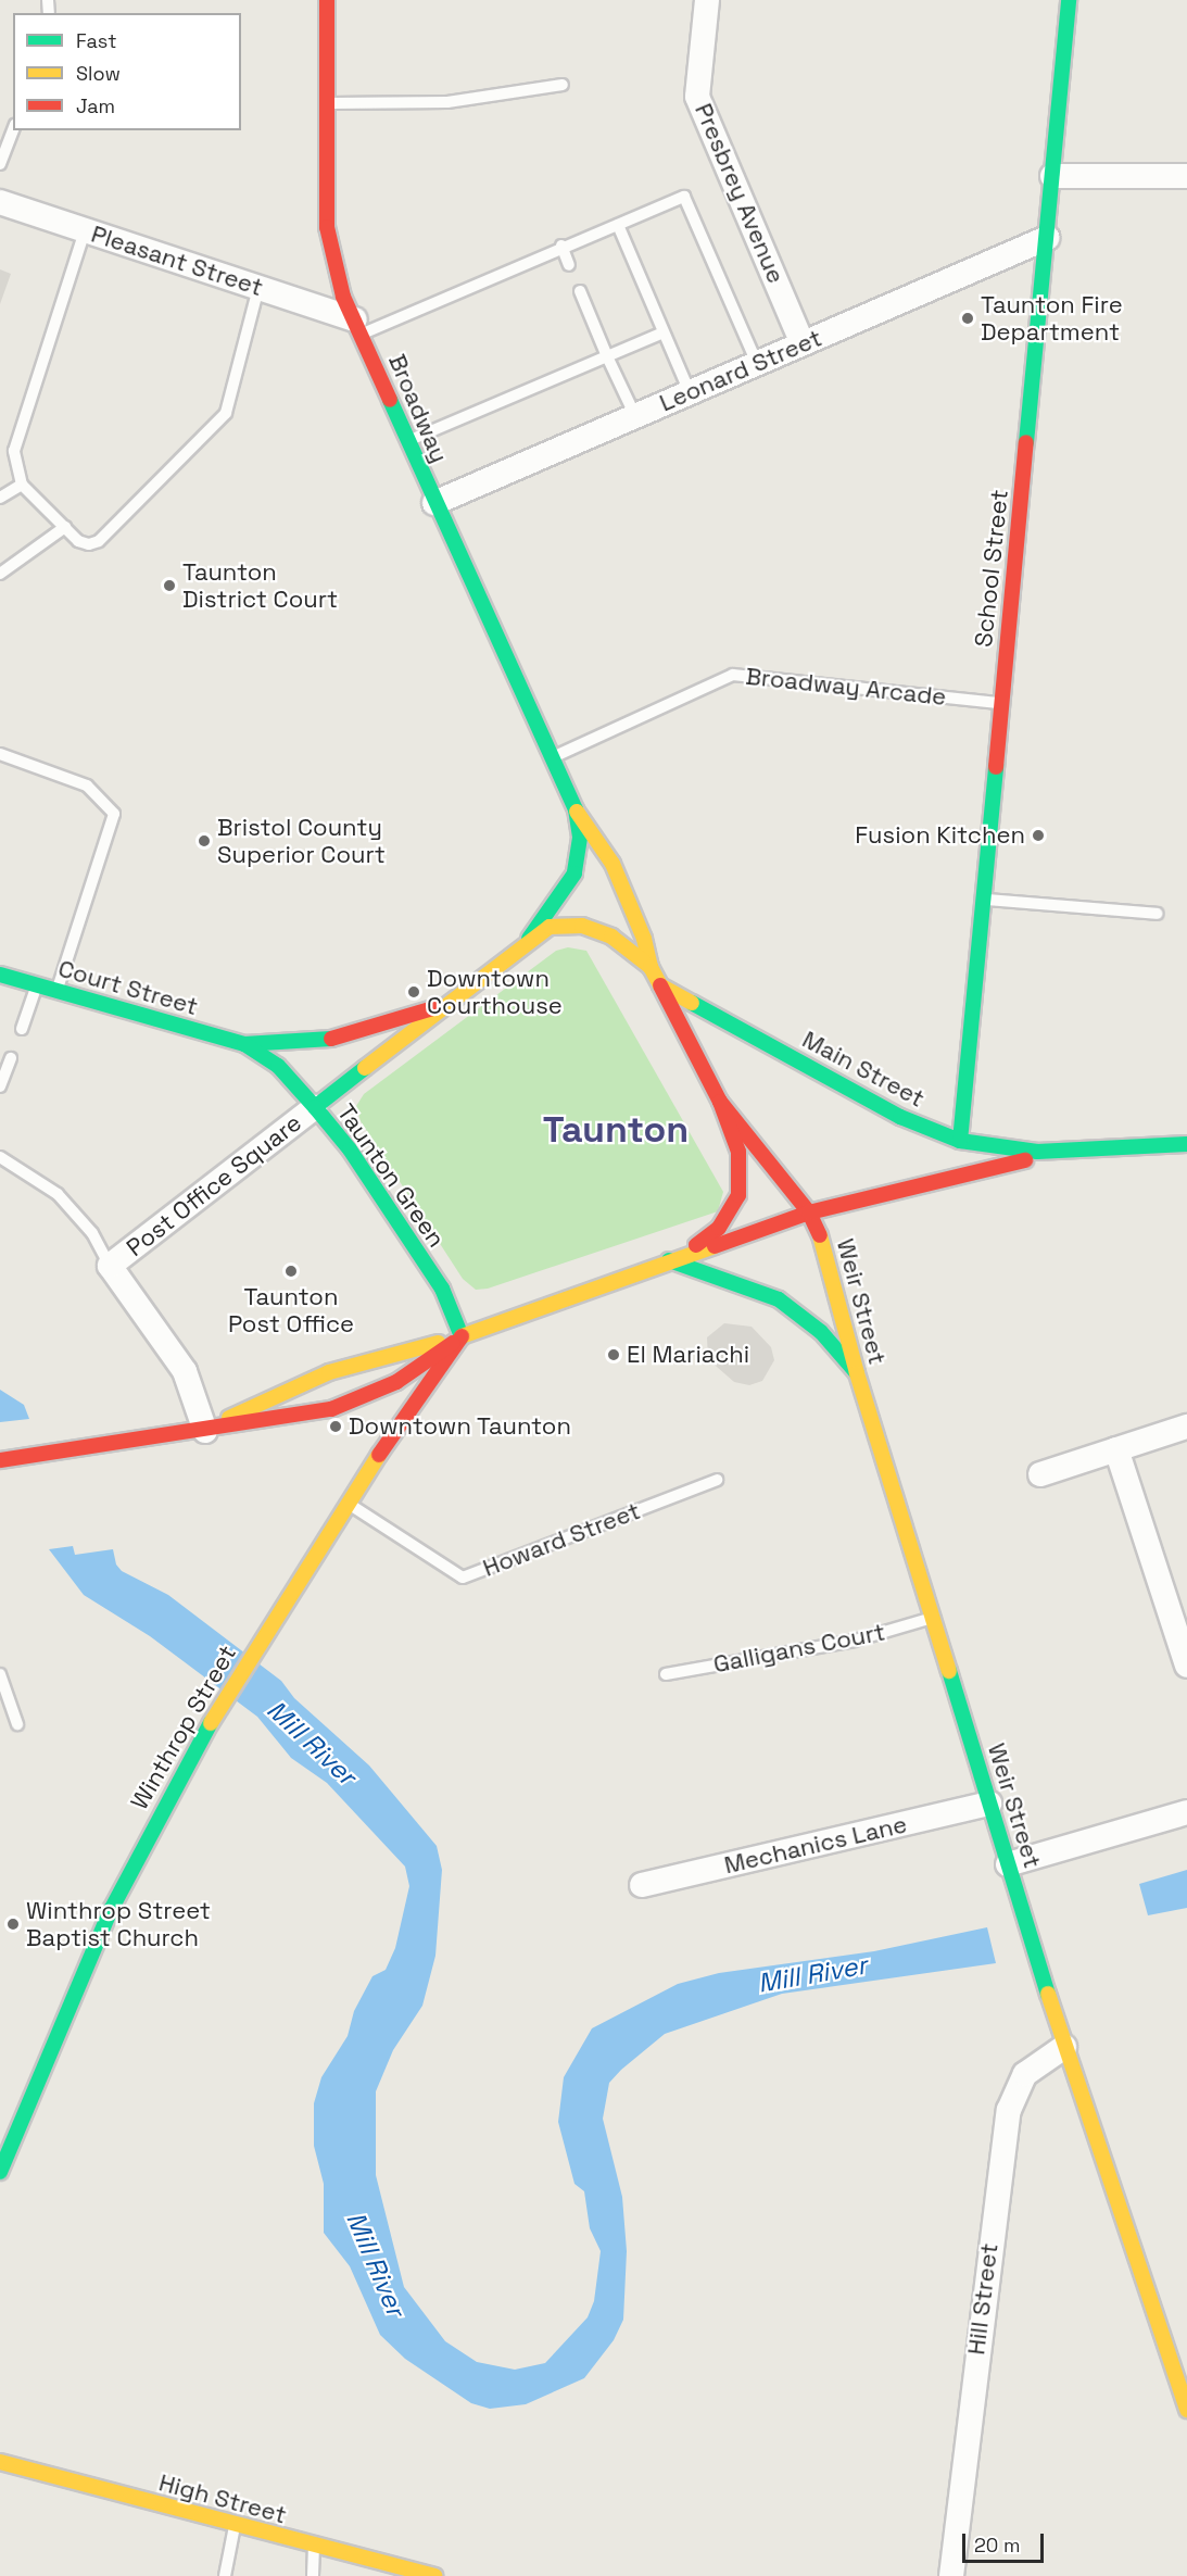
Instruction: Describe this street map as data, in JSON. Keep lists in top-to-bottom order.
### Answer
{
  "streets": {
    "main road": [
      "Broadway",
      "School Street",
      "Court Street",
      "Main Street",
      "Taunton Green",
      "Weir Street",
      "Winthrop Street",
      "High Street"
    ],
    "street": [
      "Presbrey Avenue",
      "Pleasant Street",
      "Leonard Street",
      "Post Office Square",
      "Mechanics Lane",
      "Hill Street"
    ],
    "lane": ["Broadway Arcade", "Howard Street", "Galligans Court"]
  },
  "crossings": [
    ["Presbrey Avenue", "Leonard Street"],
    ["Pleasant Street", "Broadway"],
    ["Leonard Street", "Broadway"],
    ["Leonard Street", "School Street"],
    ["Broadway", "Broadway Arcade"],
    ["Broadway", "Taunton Green"],
    ["School Street", "Broadway Arcade"],
    ["School Street", "Main Street"],
    ["Court Street", "Taunton Green"],
    ["Court Street", "Post Office Square"],
    ["Main Street", "Taunton Green"],
    ["Main Street", "Weir Street"],
    ["Taunton Green", "Post Office Square"],
    ["Taunton Green", "Winthrop Street"],
    ["Weir Street", "Galligans Court"],
    ["Weir Street", "Mechanics Lane"],
    ["Weir Street", "Hill Street"],
    ["Howard Street", "Winthrop Street"]
  ],
  "districts": ["Taunton"],
  "water": ["Mill River"],
  "places": [
    "Taunton Fire Department",
    "Taunton District Court",
    "Fusion Kitchen",
    "Bristol County Superior Court",
    "Downtown Courthouse",
    "Taunton Post Office",
    "El Mariachi",
    "Downtown Taunton",
    "Winthrop Street Baptist Church"
  ],
  "legend": ["Fast", "Slow", "Jam"],
  "scale_bar": "20 m"
}
